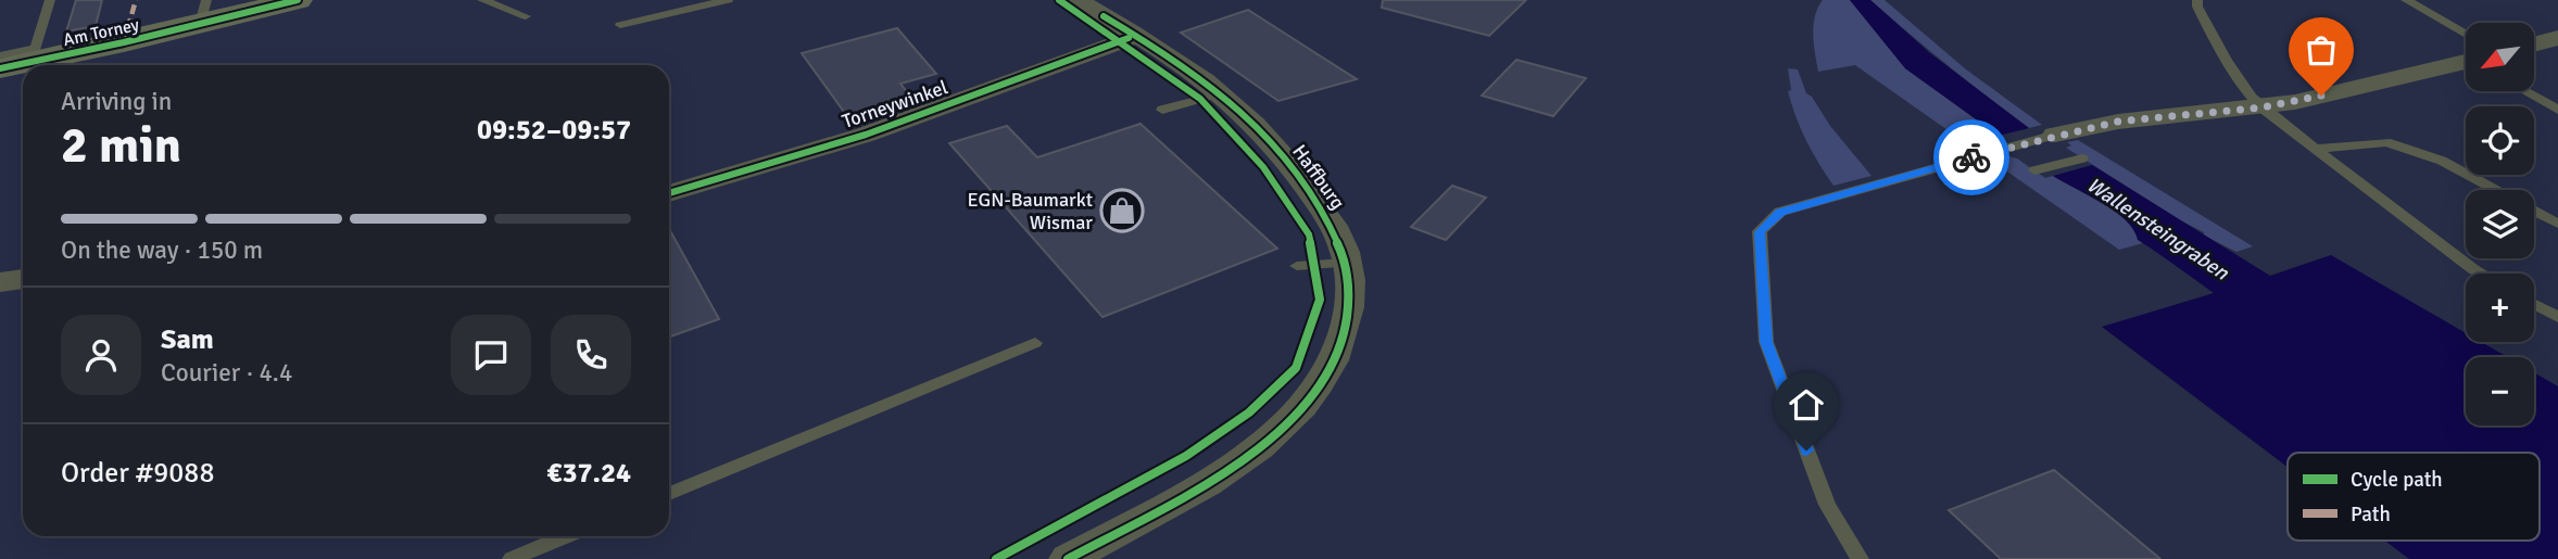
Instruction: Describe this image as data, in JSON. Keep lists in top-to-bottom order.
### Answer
{
  "streets": {
    "street": ["Am Torney", "Torneywinkel", "Haffburg"]
  },
  "crossings": [
    ["Torneywinkel", "Haffburg"]
  ],
  "water": ["Wallensteingraben"],
  "places": {
    "shop": ["EGN-Baumarkt Wismar"]
  },
  "legend": ["Cycle path", "Path"],
  "north": "bottom left",
  "page": {
    "map_buttons": ["+", "−"],
    "heading": ["2 min", "Arriving in", "09:52–09:57"],
    "panel": [
      "Sam",
      "Courier · 4.4",
      "Order #9088",
      "€37.24"
    ],
    "bar": "On the way · 150 m"
  }
}
